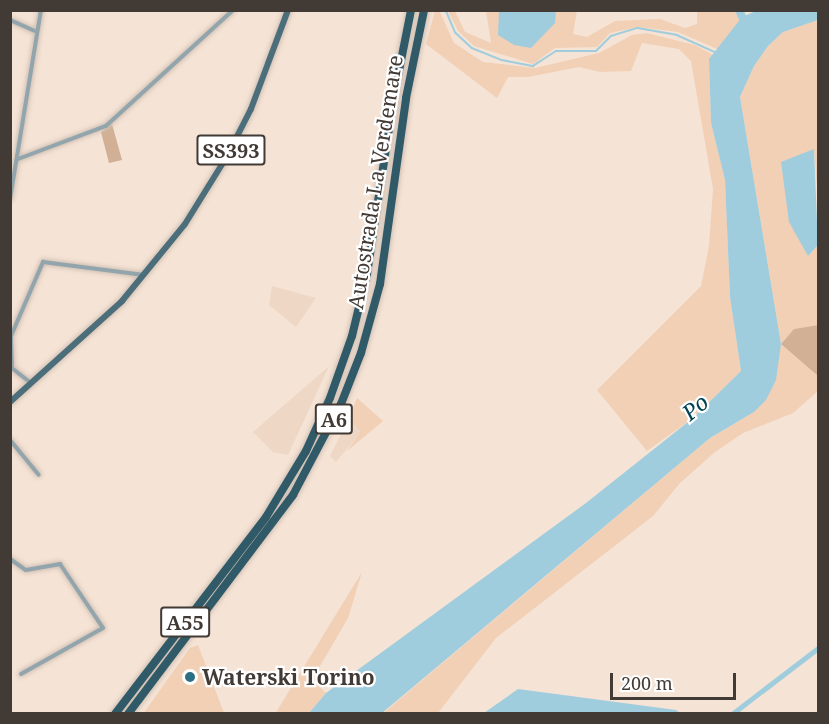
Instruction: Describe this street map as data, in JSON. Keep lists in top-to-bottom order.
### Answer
{
  "streets": {
    "highway": ["Autostrada La Verdemare", "A6", "A55"],
    "main road": ["SS393"]
  },
  "crossings": [
    ["Autostrada La Verdemare", "A55"]
  ],
  "water": ["Po"],
  "places": ["Waterski Torino"],
  "scale_bar": "200 m"
}
